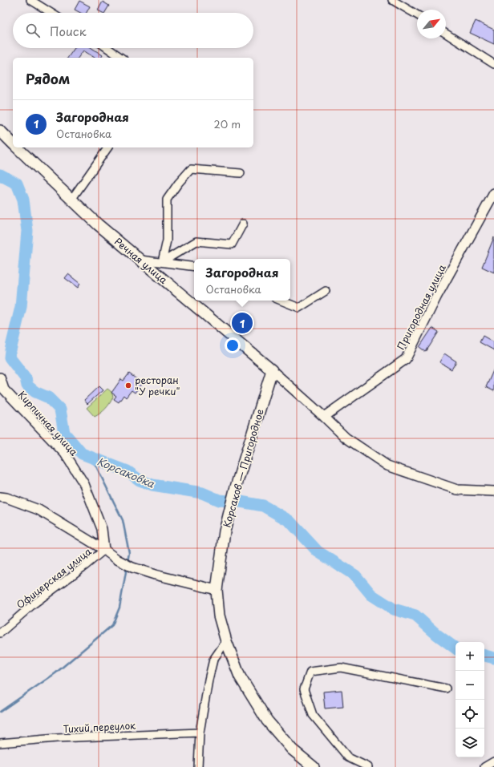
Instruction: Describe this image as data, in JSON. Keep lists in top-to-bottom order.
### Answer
{
  "streets": {
    "main road": ["Речная улица", "Корсаков — Пригородное"],
    "street": [
      "Пригородная улица",
      "Кирпичная улица",
      "Офицерская улица",
      "Тихий переулок"
    ]
  },
  "crossings": [
    ["Речная улица", "Корсаков — Пригородное"],
    ["Кирпичная улица", "Офицерская улица"]
  ],
  "water": ["Корсаковка"],
  "places": ["ресторан \"У речки\""],
  "north": "top right",
  "page": {
    "search": "Поиск",
    "heading": "Рядом",
    "list": [
      {
        "mark": "1",
        "name": "Загородная",
        "note": "Остановка",
        "value": "20 m"
      }
    ],
    "popup": ["Загородная", "Остановка"],
    "pins": "1",
    "map_buttons": ["+", "−"]
  }
}
